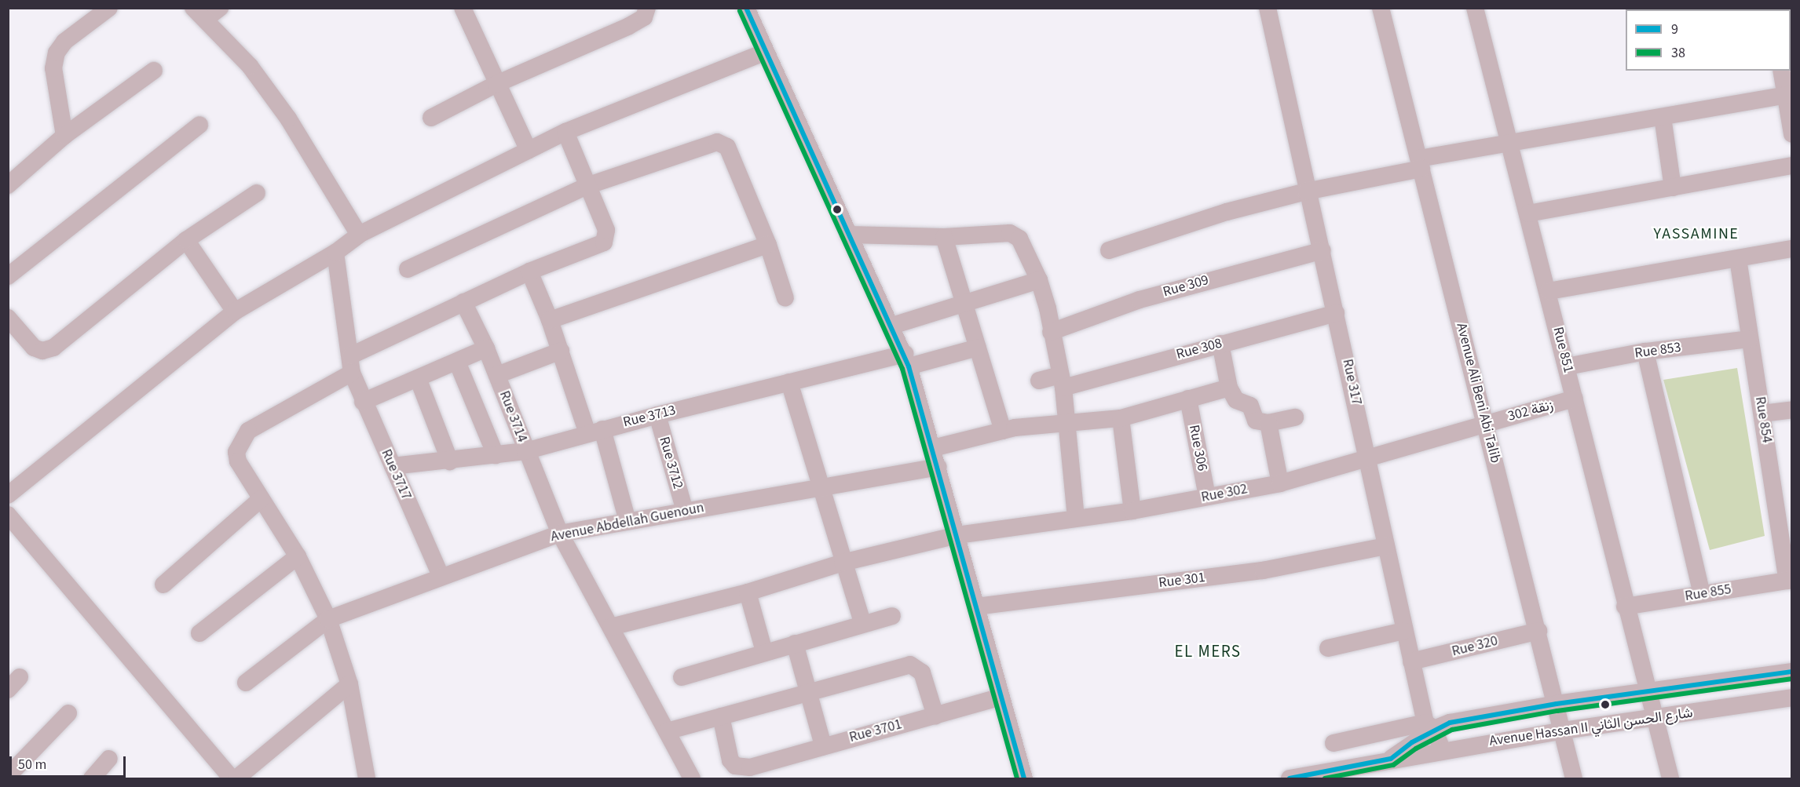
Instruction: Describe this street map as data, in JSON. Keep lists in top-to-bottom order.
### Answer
{
  "streets": {
    "street": [
      "Rue 309",
      "Rue 308",
      "Rue 851",
      "Rue 853",
      "Rue 317",
      "Avenue Ali Beni Abi Talib",
      "زنقة 302",
      "Rue 3714",
      "Rue 3713",
      "Rue 854",
      "Rue 306",
      "Rue 3712",
      "Rue 3717",
      "Rue 302",
      "Avenue Abdellah Guenoun",
      "Rue 301",
      "Rue 855",
      "Rue 320",
      "Avenue Hassan II شارع الحسن الثاني",
      "Rue 3701"
    ]
  },
  "crossings": [
    ["Rue 309", "Rue 317"],
    ["Rue 308", "Rue 317"],
    ["Rue 851", "Rue 853"],
    ["Rue 851", "زنقة 302"],
    ["Rue 851", "Rue 855"],
    ["Rue 851", "Avenue Hassan II شارع الحسن الثاني"],
    ["Rue 853", "Rue 854"],
    ["Rue 317", "Rue 302"],
    ["Rue 317", "Rue 301"],
    ["Rue 317", "Rue 320"],
    ["Rue 317", "Avenue Hassan II شارع الحسن الثاني"],
    ["Avenue Ali Beni Abi Talib", "زنقة 302"],
    ["Avenue Ali Beni Abi Talib", "Rue 302"],
    ["Avenue Ali Beni Abi Talib", "Rue 320"],
    ["Avenue Ali Beni Abi Talib", "Avenue Hassan II شارع الحسن الثاني"],
    ["زنقة 302", "Rue 302"],
    ["Rue 3714", "Rue 3713"],
    ["Rue 3714", "Rue 302"],
    ["Rue 3714", "Avenue Abdellah Guenoun"],
    ["Rue 3713", "Rue 3712"],
    ["Rue 3713", "Rue 3717"],
    ["Rue 854", "Rue 855"],
    ["Rue 306", "Rue 302"],
    ["Rue 3712", "Avenue Abdellah Guenoun"],
    ["Rue 3717", "Avenue Abdellah Guenoun"]
  ],
  "districts": ["YASSAMINE", "EL MERS"],
  "lines": ["transit line 9", "transit line 38"],
  "legend": ["9", "38"],
  "scale_bar": "50 m"
}
